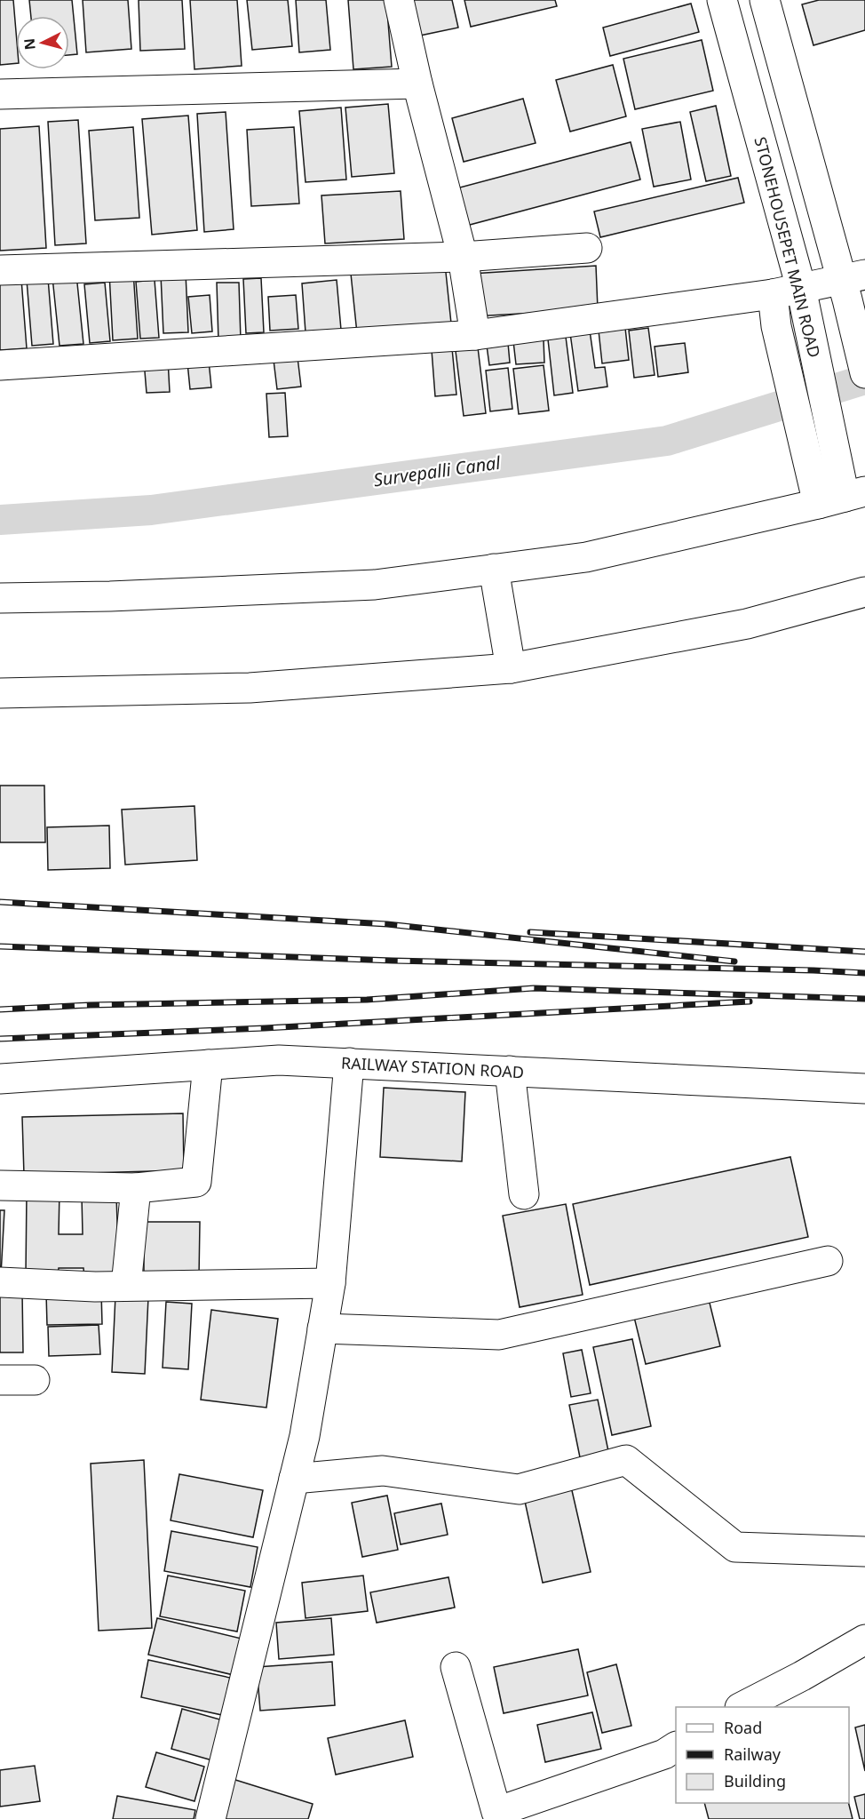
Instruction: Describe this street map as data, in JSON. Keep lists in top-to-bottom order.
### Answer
{
  "streets": {
    "street": ["STONEHOUSEPET MAIN ROAD", "RAILWAY STATION ROAD"]
  },
  "water": ["Survepalli Canal"],
  "legend": ["Road", "Railway", "Building"],
  "north": "left"
}
